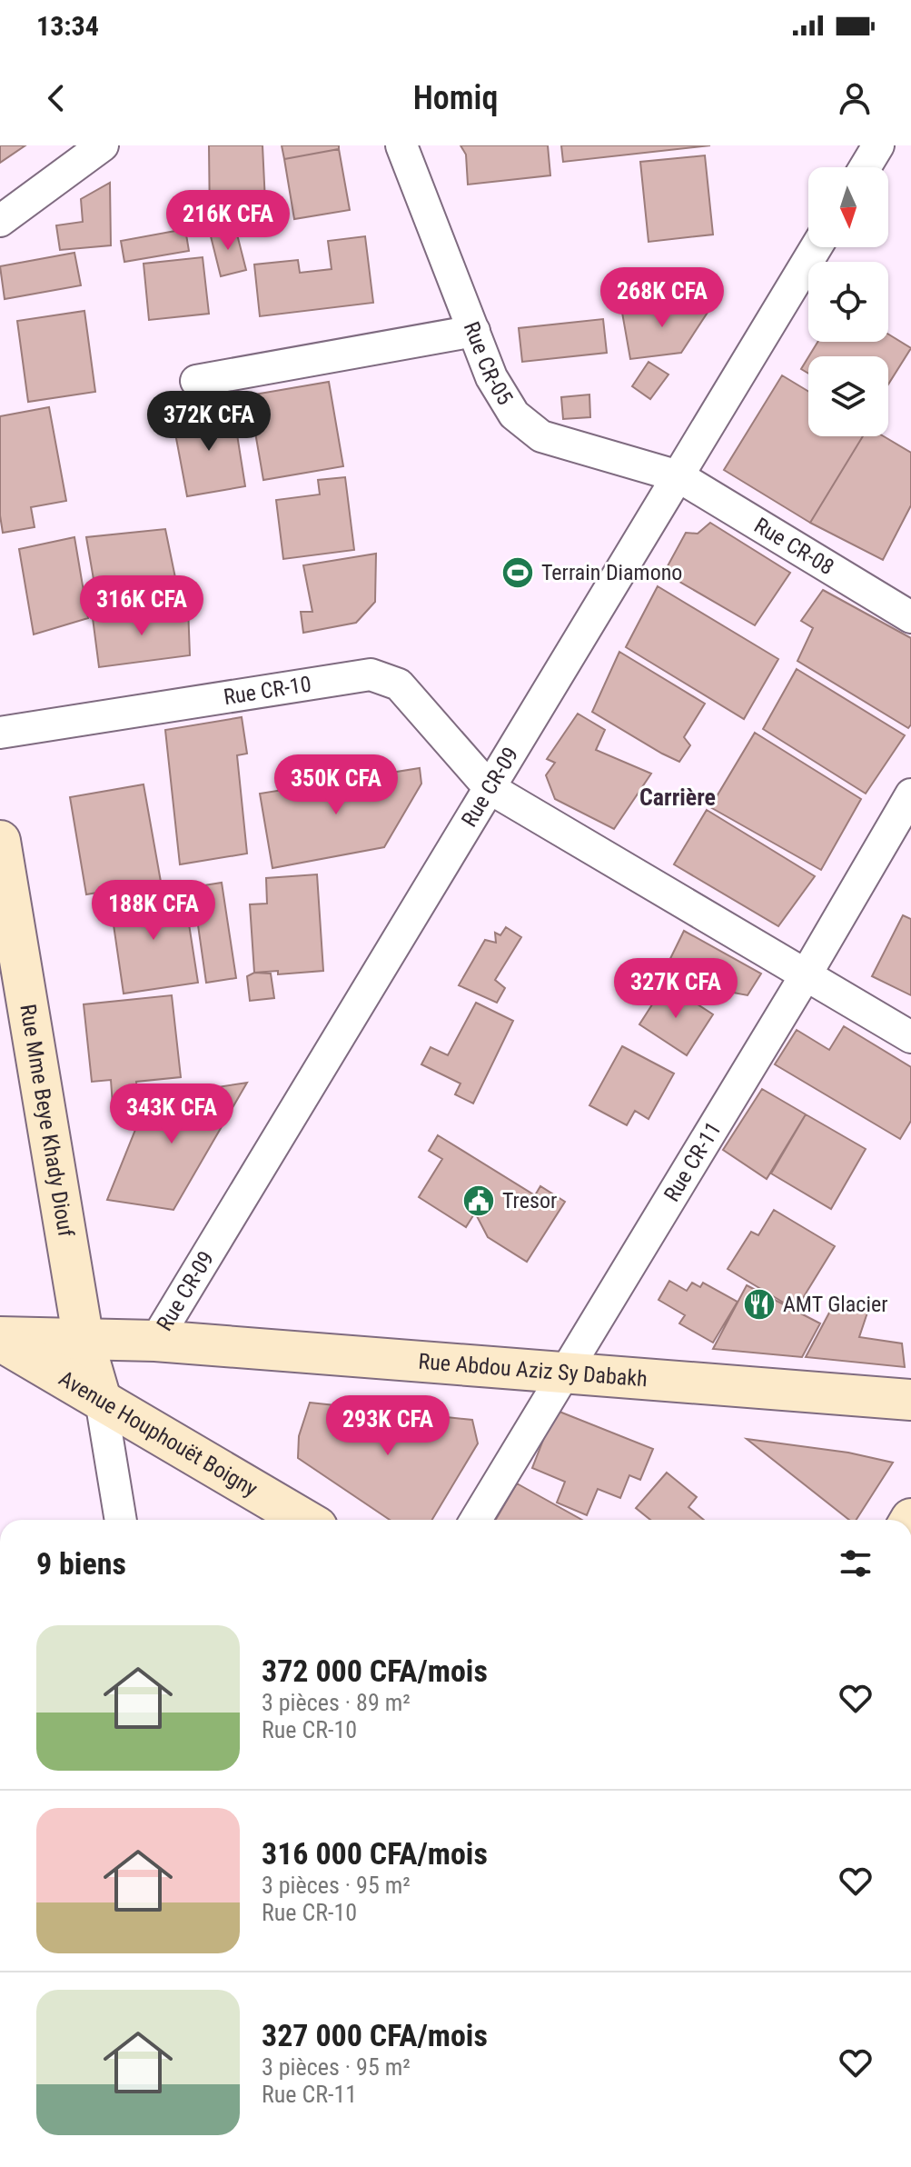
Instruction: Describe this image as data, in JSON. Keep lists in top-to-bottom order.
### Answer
{
  "streets": {
    "street": [
      "Rue CR-05",
      "Rue CR-08",
      "Rue CR-10",
      "Rue CR-09",
      "Rue Mme Beye Khady Diouf",
      "Rue CR-11",
      "Rue Abdou Aziz Sy Dabakh",
      "Avenue Houphouët Boigny"
    ]
  },
  "crossings": [
    ["Rue CR-05", "Rue CR-08"],
    ["Rue CR-05", "Rue CR-09"],
    ["Rue CR-08", "Rue CR-09"],
    ["Rue CR-10", "Rue CR-09"],
    ["Rue CR-10", "Rue CR-11"],
    ["Rue CR-09", "Rue Abdou Aziz Sy Dabakh"],
    ["Rue Mme Beye Khady Diouf", "Rue Abdou Aziz Sy Dabakh"],
    ["Rue Mme Beye Khady Diouf", "Avenue Houphouët Boigny"],
    ["Rue CR-11", "Rue Abdou Aziz Sy Dabakh"],
    ["Rue Abdou Aziz Sy Dabakh", "Avenue Houphouët Boigny"]
  ],
  "districts": ["Carrière"],
  "places": {
    "sports": ["Terrain Diamono"],
    "public building": ["Tresor"],
    "restaurant": ["AMT Glacier"]
  },
  "north": "bottom",
  "page": {
    "status": "13:34",
    "header": "Homiq",
    "price": [
      "216K CFA",
      "268K CFA",
      "372K CFA",
      "316K CFA",
      "350K CFA",
      "188K CFA",
      "327K CFA",
      "343K CFA",
      "293K CFA"
    ],
    "heading": "9 biens",
    "list": [
      {
        "name": "372 000 CFA/mois",
        "note": "3 pièces · 89 m² · Rue CR-10"
      },
      {
        "name": "316 000 CFA/mois",
        "note": "3 pièces · 95 m² · Rue CR-10"
      },
      {
        "name": "327 000 CFA/mois",
        "note": "3 pièces · 95 m² · Rue CR-11"
      }
    ]
  }
}
